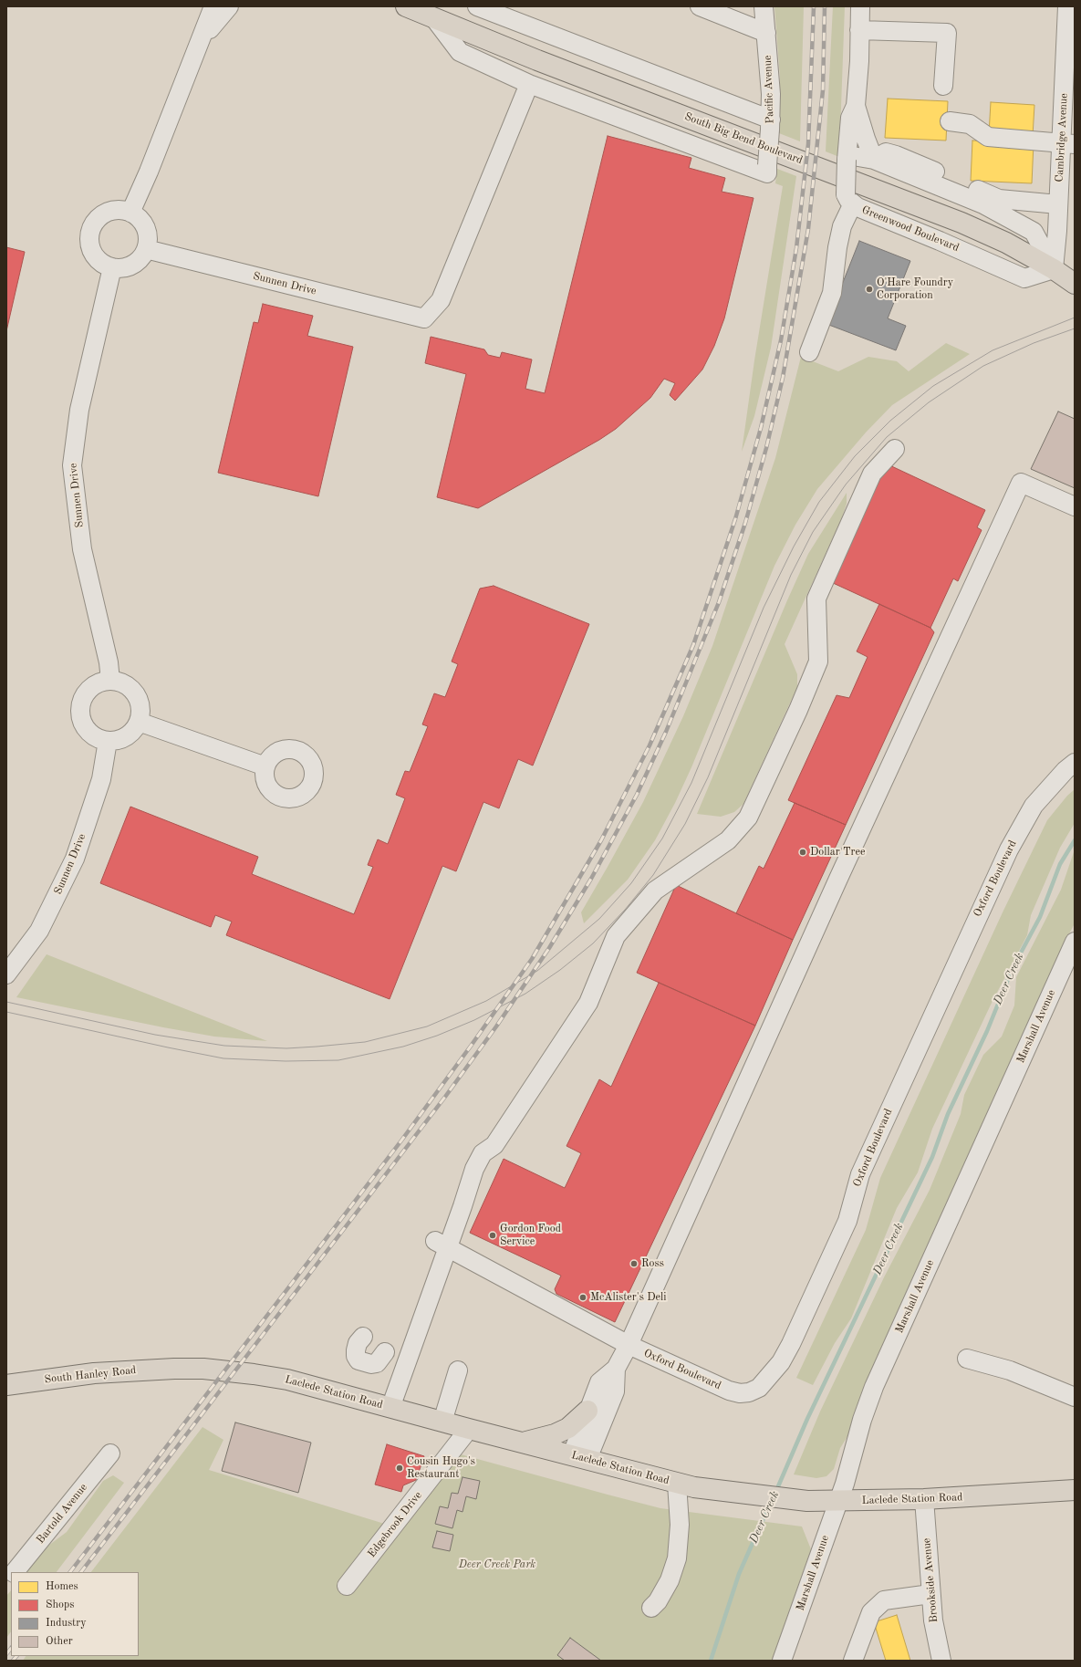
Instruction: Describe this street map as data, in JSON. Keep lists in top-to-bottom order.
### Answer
{
  "streets": {
    "main road": ["South Big Bend Boulevard", "South Hanley Road", "Laclede Station Road"],
    "street": [
      "Pacific Avenue",
      "Cambridge Avenue",
      "Greenwood Boulevard",
      "Sunnen Drive",
      "Oxford Boulevard",
      "Marshall Avenue",
      "Bartold Avenue",
      "Edgebrook Drive",
      "Brookside Avenue"
    ]
  },
  "crossings": [
    ["Pacific Avenue", "Sunnen Drive"],
    ["Cambridge Avenue", "South Big Bend Boulevard"],
    ["Cambridge Avenue", "Greenwood Boulevard"],
    ["South Big Bend Boulevard", "Greenwood Boulevard"],
    ["Marshall Avenue", "Laclede Station Road"],
    ["South Hanley Road", "Laclede Station Road"],
    ["Laclede Station Road", "Edgebrook Drive"],
    ["Laclede Station Road", "Brookside Avenue"]
  ],
  "water": ["Deer Creek"],
  "parks": ["Deer Creek Park"],
  "places": [
    "O'Hare Foundry Corporation",
    "Dollar Tree",
    "Gordon Food Service",
    "Ross",
    "McAlister's Deli",
    "Cousin Hugo's Restaurant"
  ],
  "legend": [
    "Homes",
    "Shops",
    "Industry",
    "Other"
  ]
}
